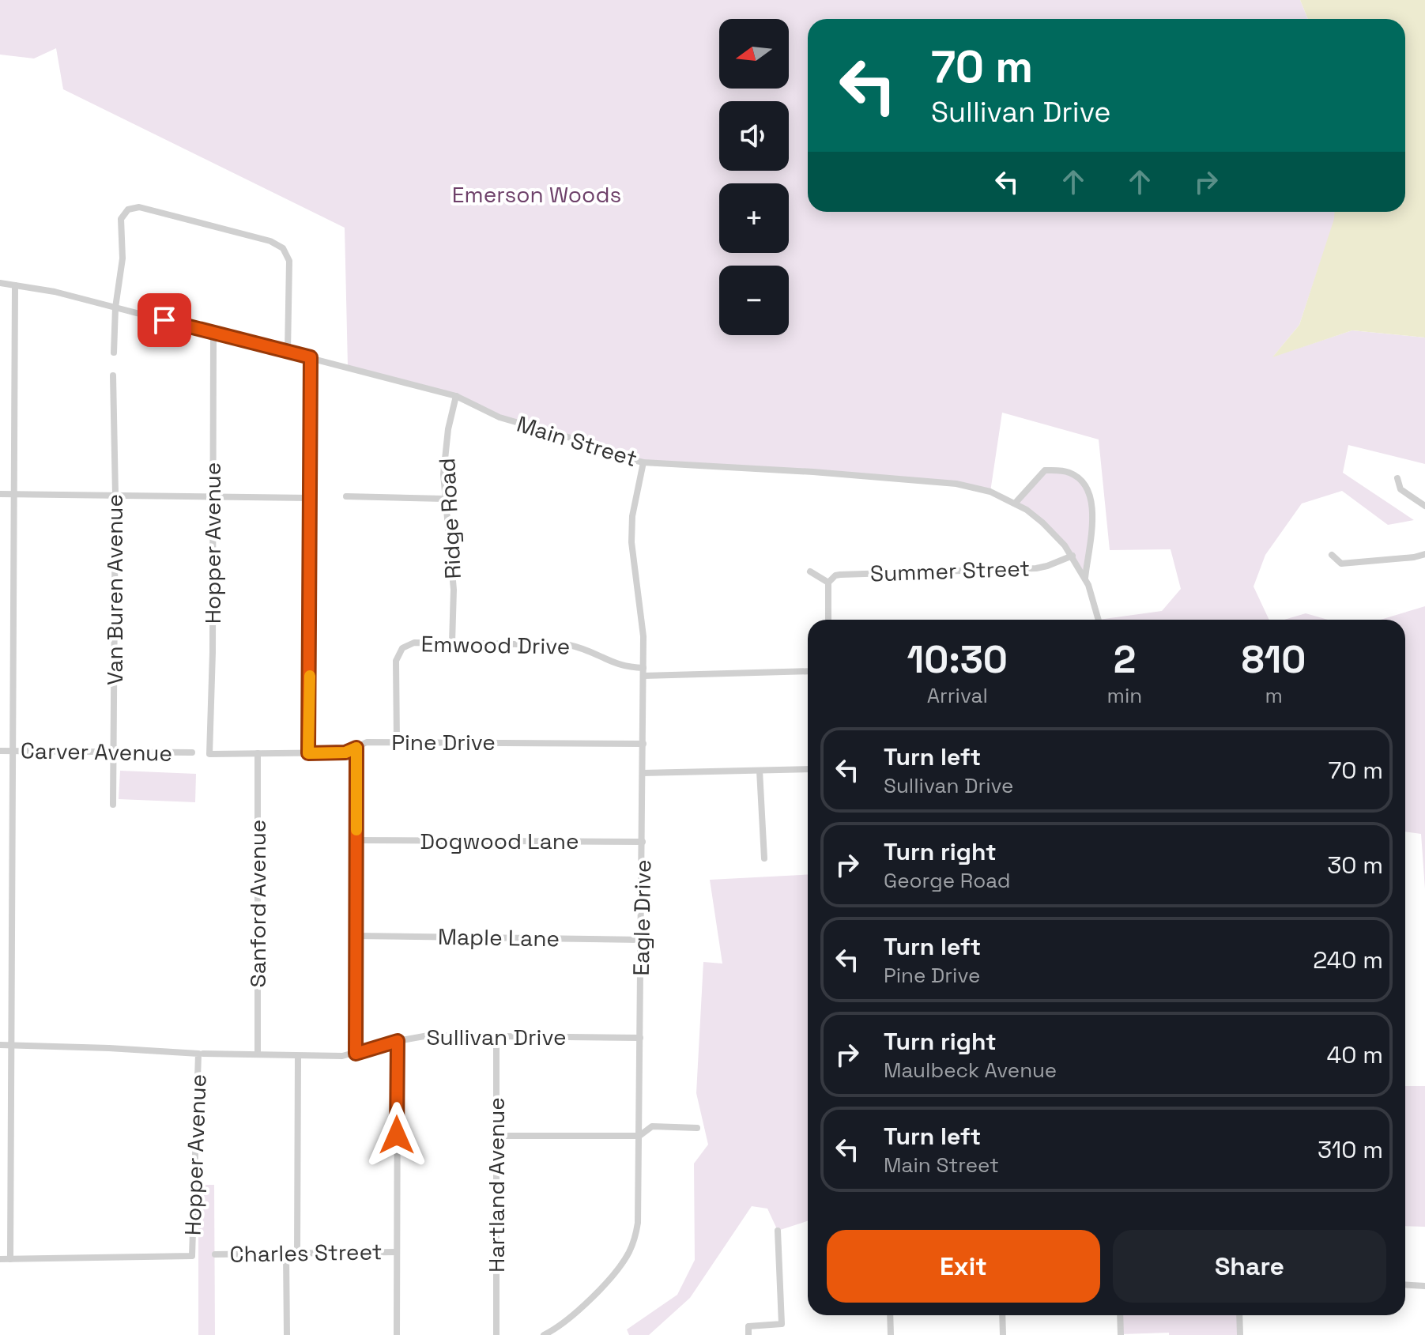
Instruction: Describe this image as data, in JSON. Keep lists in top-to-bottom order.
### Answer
{
  "streets": {
    "street": [
      "Main Street",
      "Ridge Road",
      "Hopper Avenue",
      "Summer Street",
      "Van Buren Avenue",
      "Emwood Drive",
      "Pine Drive",
      "Carver Avenue",
      "Dogwood Lane",
      "Sanford Avenue",
      "Eagle Drive",
      "Maple Lane",
      "Sullivan Drive",
      "Hartland Avenue",
      "Charles Street"
    ]
  },
  "crossings": [
    ["Main Street", "Ridge Road"],
    ["Main Street", "Hopper Avenue"],
    ["Main Street", "Summer Street"],
    ["Main Street", "Eagle Drive"],
    ["Ridge Road", "Emwood Drive"],
    ["Hopper Avenue", "Pine Drive"],
    ["Hopper Avenue", "Sullivan Drive"],
    ["Van Buren Avenue", "Carver Avenue"],
    ["Emwood Drive", "Pine Drive"],
    ["Emwood Drive", "Eagle Drive"],
    ["Pine Drive", "Sanford Avenue"],
    ["Pine Drive", "Eagle Drive"],
    ["Dogwood Lane", "Eagle Drive"],
    ["Sanford Avenue", "Sullivan Drive"],
    ["Eagle Drive", "Maple Lane"],
    ["Eagle Drive", "Sullivan Drive"],
    ["Sullivan Drive", "Hartland Avenue"]
  ],
  "parks": ["Emerson Woods"],
  "north": "left",
  "page": {
    "map_buttons": ["+", "−"],
    "turn": ["70 m", "Sullivan Drive"],
    "eta": [
      "10:30",
      "Arrival",
      "2",
      "min",
      "810",
      "m"
    ],
    "list": [
      {
        "name": "Turn left",
        "note": "Sullivan Drive",
        "value": "70 m"
      },
      {
        "name": "Turn right",
        "note": "George Road",
        "value": "30 m"
      },
      {
        "name": "Turn left",
        "note": "Pine Drive",
        "value": "240 m"
      },
      {
        "name": "Turn right",
        "note": "Maulbeck Avenue",
        "value": "40 m"
      },
      {
        "name": "Turn left",
        "note": "Main Street",
        "value": "310 m"
      }
    ],
    "buttons": ["Exit", "Share"]
  }
}
